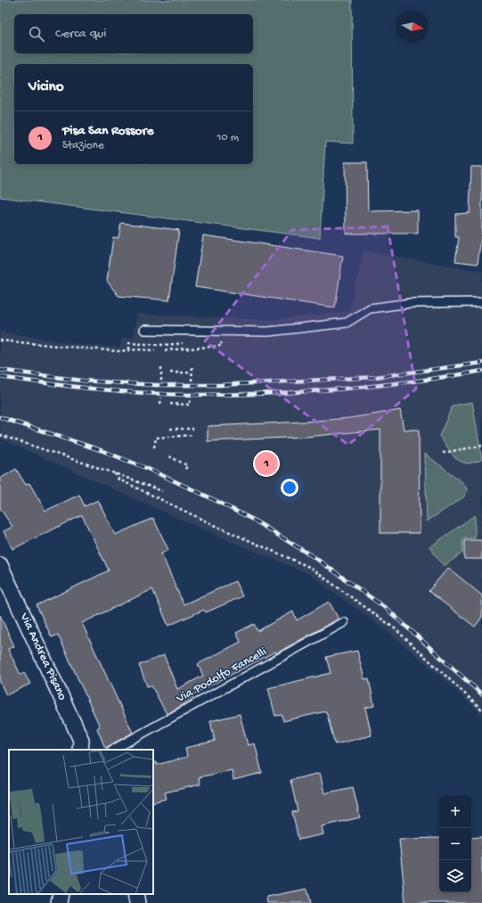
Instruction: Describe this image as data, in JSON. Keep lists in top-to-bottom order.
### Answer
{
  "streets": {
    "street": ["Via Andrea Pisano"],
    "lane": ["Via Podolfo Fancelli"]
  },
  "north": "right",
  "page": {
    "search": "Cerca qui",
    "heading": "Vicino",
    "list": [
      {
        "mark": "1",
        "name": "Pisa San Rossore",
        "note": "Stazione",
        "value": "10 m"
      }
    ],
    "pins": "1",
    "map_buttons": ["+", "−"]
  }
}
